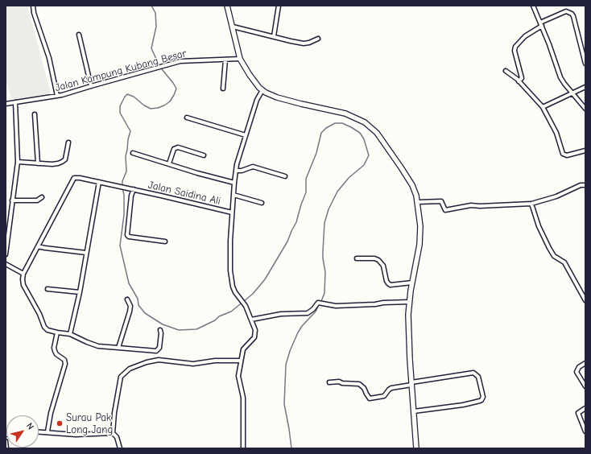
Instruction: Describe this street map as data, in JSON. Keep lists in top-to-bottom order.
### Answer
{
  "streets": {
    "street": ["Jalan Kampung Kubang Besar", "Jalan Saidina Ali"]
  },
  "places": ["Surau Pak Long Jang"],
  "north": "top right"
}
